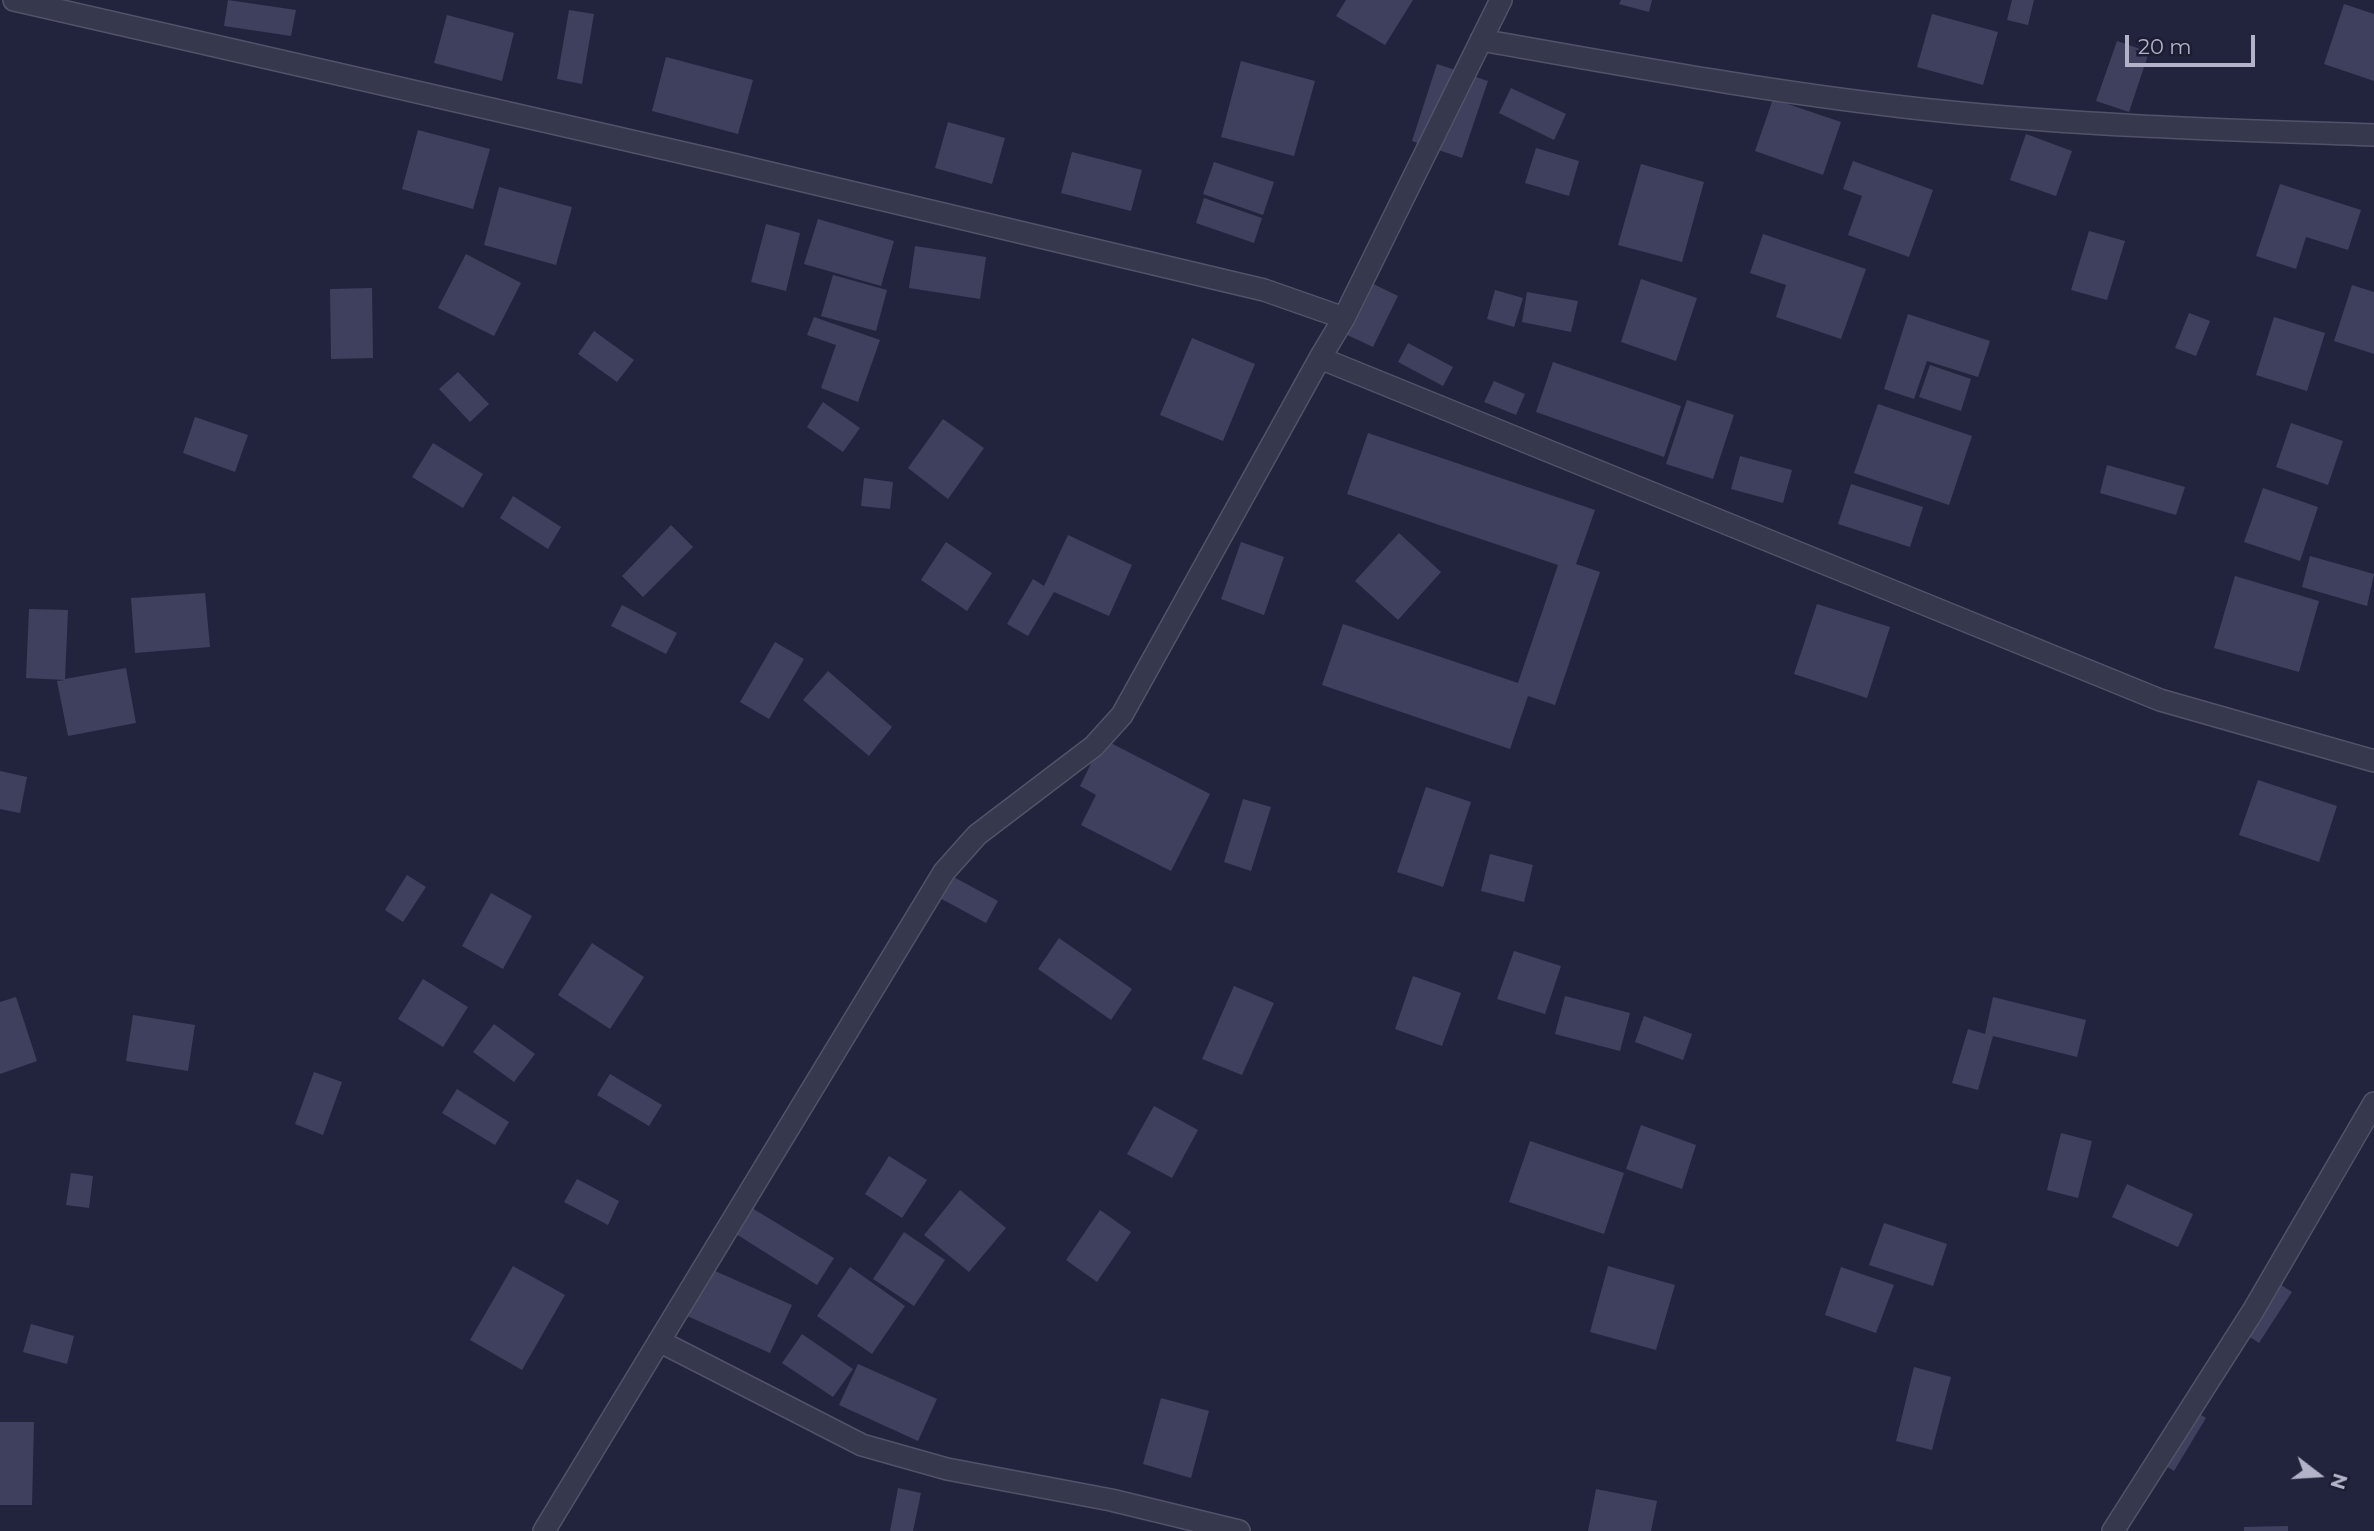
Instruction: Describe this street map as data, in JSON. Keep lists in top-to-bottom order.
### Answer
{
  "scale_bar": "20 m",
  "north": "right"
}
